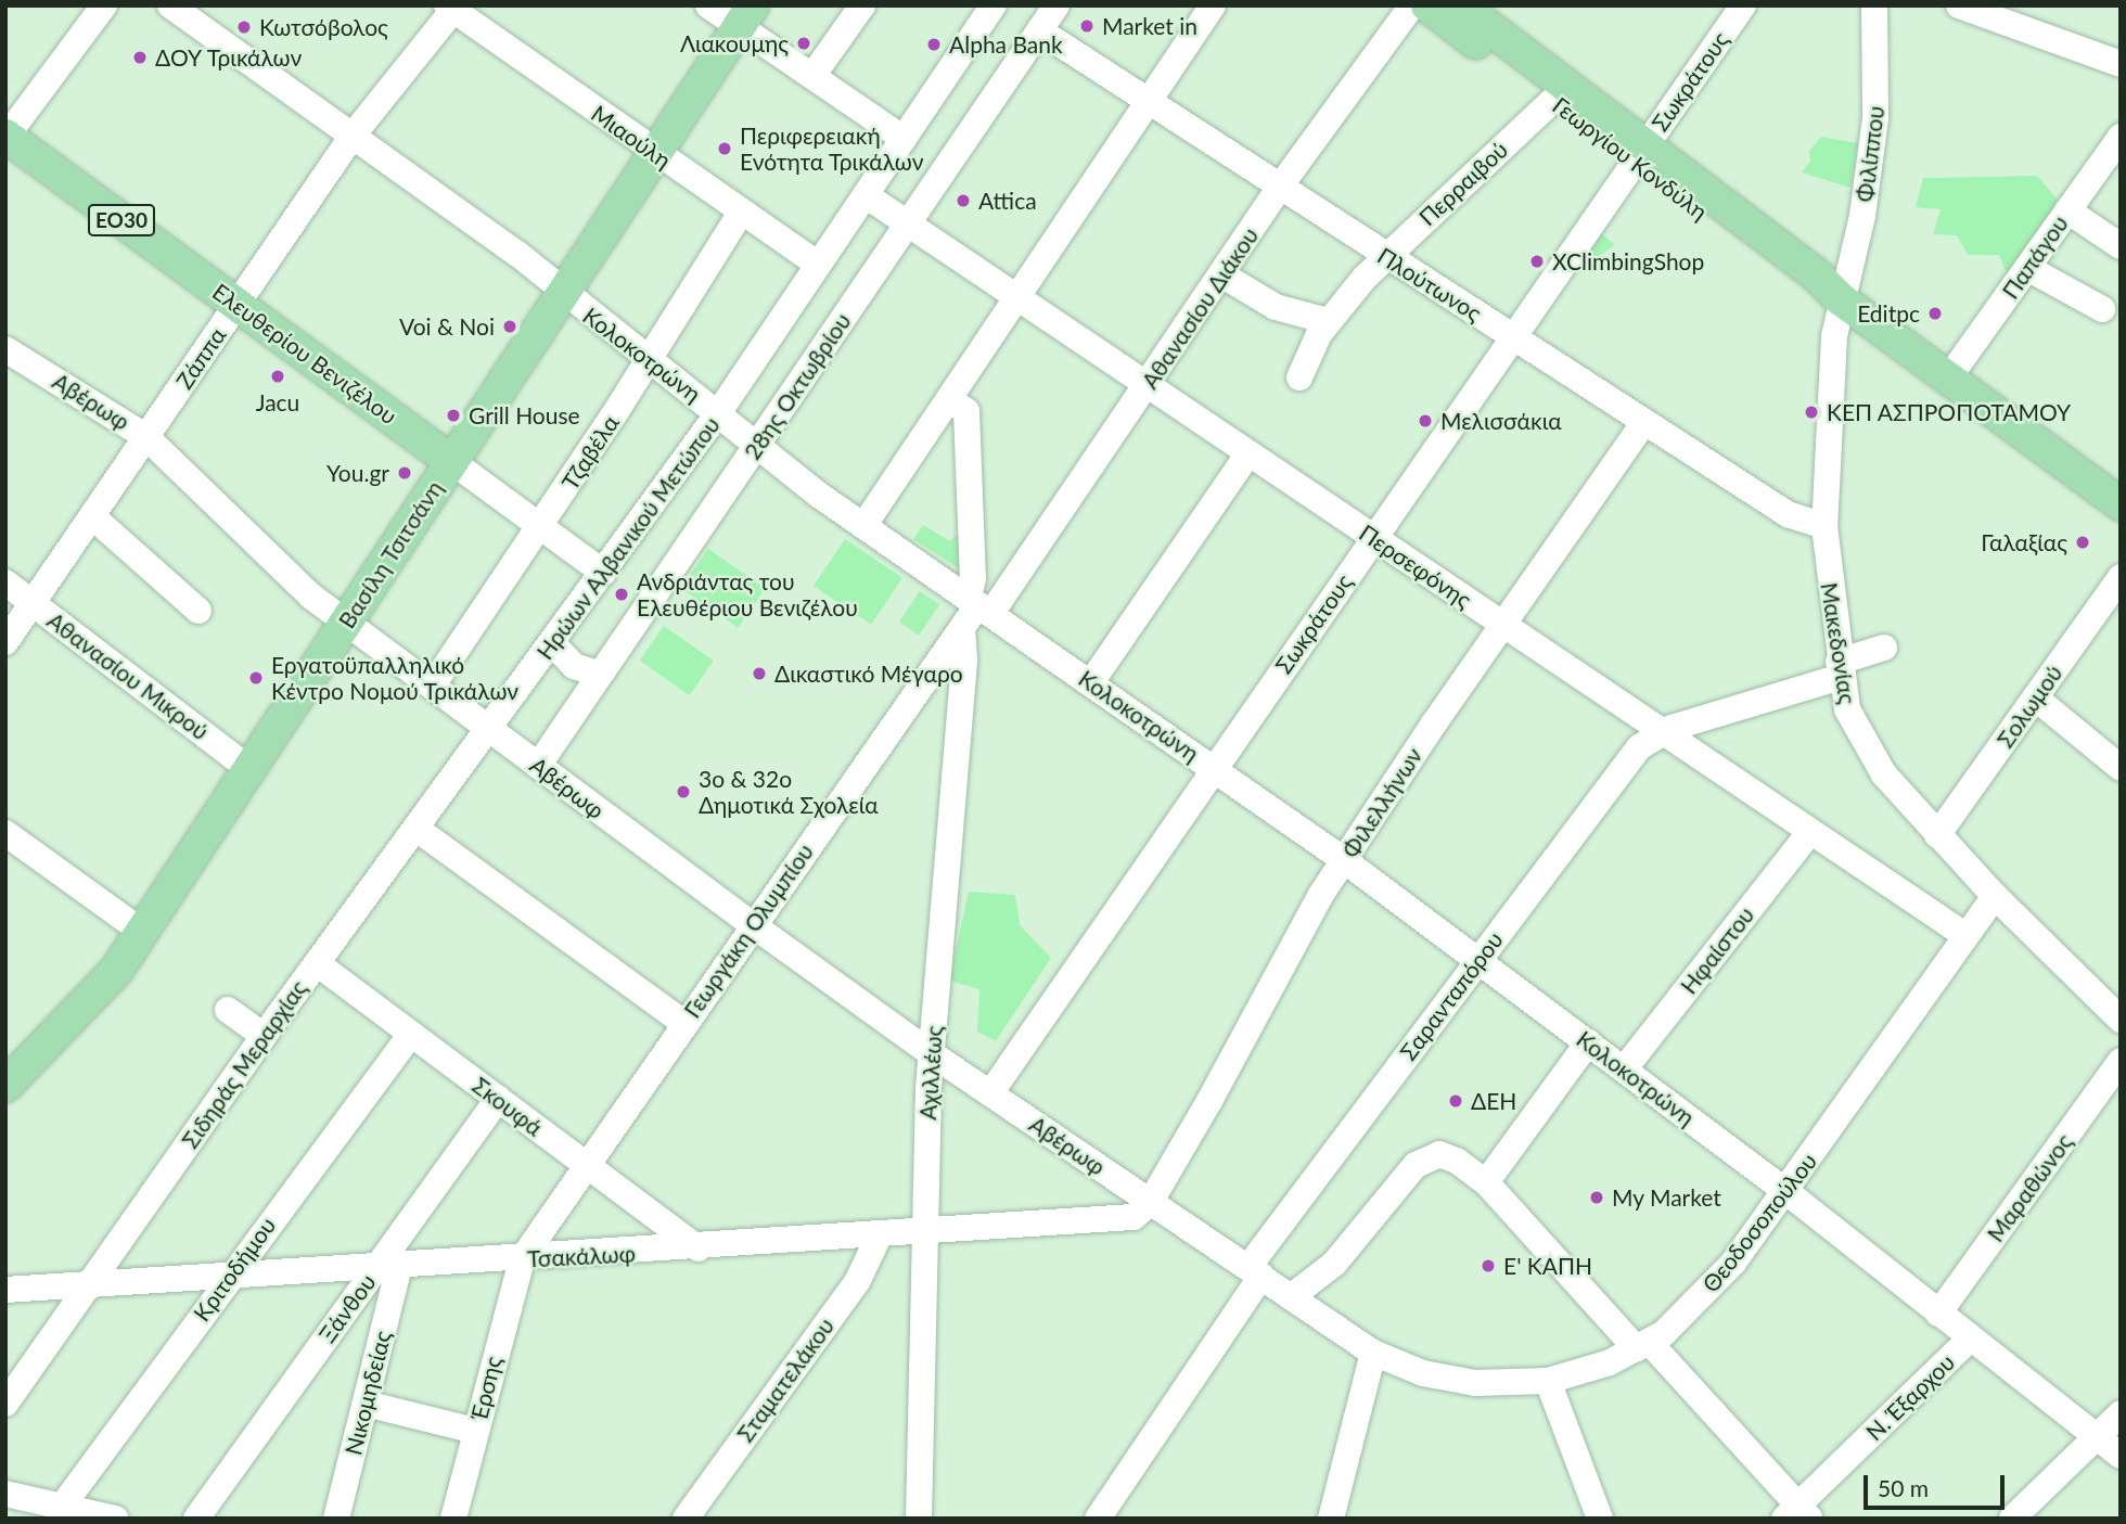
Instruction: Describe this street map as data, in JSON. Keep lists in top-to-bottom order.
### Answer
{
  "streets": {
    "main road": [
      "Γεωργίου Κονδύλη",
      "ΕΟ30",
      "Ελευθερίου Βενιζέλου",
      "Βασίλη Τσιτσάνη"
    ],
    "street": [
      "Σωκράτους",
      "Μιαούλη",
      "Φιλίππου",
      "Περραιβού",
      "Παπάγου",
      "Πλούτωνος",
      "Αθανασίου Διάκου",
      "Κολοκοτρώνη",
      "Ζάππα",
      "28ης Οκτωβρίου",
      "Αβέρωφ",
      "Τζαβέλα",
      "Ηρώων Αλβανικού Μετώπου",
      "Περσεφόνης",
      "Μακεδονίας",
      "Αθανασίου Μικρού",
      "Σολωμού",
      "Φιλελλήνων",
      "Γεωργάκη Ολυμπίου",
      "Ηφαίστου",
      "Σαρανταπόρου",
      "Σιδηράς Μεραρχίας",
      "Αχιλλέως",
      "Σκουφά",
      "Μαραθώνος",
      "Θεοδοσοπούλου",
      "Τσακάλωφ",
      "Κριτοδήμου",
      "Ξάνθου",
      "Σταματελάκου",
      "Έρσης",
      "Νικομηδείας",
      "Ν. Έξαρχου"
    ]
  },
  "crossings": [
    ["Σωκράτους", "Γεωργίου Κονδύλη"],
    ["Σωκράτους", "Πλούτωνος"],
    ["Σωκράτους", "Κολοκοτρώνη"],
    ["Σωκράτους", "Αβέρωφ"],
    ["Σωκράτους", "Περσεφόνης"],
    ["Μιαούλη", "Ζάππα"],
    ["Μιαούλη", "Τζαβέλα"],
    ["Μιαούλη", "Ηρώων Αλβανικού Μετώπου"],
    ["Μιαούλη", "Βασίλη Τσιτσάνη"],
    ["Φιλίππου", "Γεωργίου Κονδύλη"],
    ["Φιλίππου", "Μακεδονίας"],
    ["Γεωργίου Κονδύλη", "Περραιβού"],
    ["Γεωργίου Κονδύλη", "Παπάγου"],
    ["Γεωργίου Κονδύλη", "Μακεδονίας"],
    ["Περραιβού", "Πλούτωνος"],
    ["Πλούτωνος", "Αθανασίου Διάκου"],
    ["Πλούτωνος", "28ης Οκτωβρίου"],
    ["Πλούτωνος", "Μακεδονίας"],
    ["Πλούτωνος", "Φιλελλήνων"],
    ["Αθανασίου Διάκου", "Κολοκοτρώνη"],
    ["Αθανασίου Διάκου", "Περσεφόνης"],
    ["Αθανασίου Διάκου", "Γεωργάκη Ολυμπίου"],
    ["Ελευθερίου Βενιζέλου", "Ζάππα"],
    ["Ελευθερίου Βενιζέλου", "Τζαβέλα"],
    ["Ελευθερίου Βενιζέλου", "Ηρώων Αλβανικού Μετώπου"],
    ["Ελευθερίου Βενιζέλου", "Βασίλη Τσιτσάνη"],
    ["Κολοκοτρώνη", "Ζάππα"],
    ["Κολοκοτρώνη", "28ης Οκτωβρίου"],
    ["Κολοκοτρώνη", "Τζαβέλα"],
    ["Κολοκοτρώνη", "Ηρώων Αλβανικού Μετώπου"],
    ["Κολοκοτρώνη", "Βασίλη Τσιτσάνη"],
    ["Κολοκοτρώνη", "Φιλελλήνων"],
    ["Κολοκοτρώνη", "Γεωργάκη Ολυμπίου"],
    ["Κολοκοτρώνη", "Ηφαίστου"],
    ["Κολοκοτρώνη", "Σαρανταπόρου"],
    ["Κολοκοτρώνη", "Μαραθώνος"],
    ["Κολοκοτρώνη", "Θεοδοσοπούλου"],
    ["Κολοκοτρώνη", "Ν. Έξαρχου"],
    ["Ζάππα", "Αβέρωφ"],
    ["Ζάππα", "Αθανασίου Μικρού"],
    ["28ης Οκτωβρίου", "Αβέρωφ"],
    ["28ης Οκτωβρίου", "Περσεφόνης"],
    ["Αβέρωφ", "Τζαβέλα"],
    ["Αβέρωφ", "Ηρώων Αλβανικού Μετώπου"],
    ["Αβέρωφ", "Βασίλη Τσιτσάνη"],
    ["Αβέρωφ", "Φιλελλήνων"],
    ["Αβέρωφ", "Γεωργάκη Ολυμπίου"],
    ["Αβέρωφ", "Σιδηράς Μεραρχίας"],
    ["Αβέρωφ", "Αχιλλέως"],
    ["Αβέρωφ", "Θεοδοσοπούλου"],
    ["Αβέρωφ", "Τσακάλωφ"],
    ["Ηρώων Αλβανικού Μετώπου", "Περσεφόνης"],
    ["Ηρώων Αλβανικού Μετώπου", "Σιδηράς Μεραρχίας"],
    ["Βασίλη Τσιτσάνη", "Αθανασίου Μικρού"],
    ["Περσεφόνης", "Φιλελλήνων"],
    ["Περσεφόνης", "Ηφαίστου"],
    ["Περσεφόνης", "Σαρανταπόρου"],
    ["Περσεφόνης", "Θεοδοσοπούλου"],
    ["Μακεδονίας", "Σολωμού"],
    ["Μακεδονίας", "Θεοδοσοπούλου"],
    ["Φιλελλήνων", "Θεοδοσοπούλου"],
    ["Φιλελλήνων", "Τσακάλωφ"],
    ["Γεωργάκη Ολυμπίου", "Αχιλλέως"],
    ["Γεωργάκη Ολυμπίου", "Σκουφά"],
    ["Γεωργάκη Ολυμπίου", "Τσακάλωφ"],
    ["Γεωργάκη Ολυμπίου", "Έρσης"],
    ["Σαρανταπόρου", "Θεοδοσοπούλου"],
    ["Σιδηράς Μεραρχίας", "Σκουφά"],
    ["Σιδηράς Μεραρχίας", "Τσακάλωφ"],
    ["Αχιλλέως", "Τσακάλωφ"],
    ["Σκουφά", "Τσακάλωφ"],
    ["Σκουφά", "Κριτοδήμου"],
    ["Σκουφά", "Ξάνθου"],
    ["Θεοδοσοπούλου", "Τσακάλωφ"],
    ["Τσακάλωφ", "Κριτοδήμου"],
    ["Τσακάλωφ", "Ξάνθου"],
    ["Τσακάλωφ", "Σταματελάκου"],
    ["Τσακάλωφ", "Έρσης"],
    ["Τσακάλωφ", "Νικομηδείας"],
    ["Ξάνθου", "Νικομηδείας"]
  ],
  "places": [
    "Market in",
    "Κωτσόβολος",
    "Λιακουμης",
    "Alpha Bank",
    "ΔΟΥ Τρικάλων",
    "Περιφερειακή Ενότητα Τρικάλων",
    "Attica",
    "XClimbingShop",
    "Editpc",
    "Voi & Noi",
    "Jacu",
    "ΚΕΠ ΑΣΠΡΟΠΟΤΑΜΟΥ",
    "Grill House",
    "Μελισσάκια",
    "You.gr",
    "Γαλαξίας",
    "Ανδριάντας του Ελευθέριου Βενιζέλου",
    "Δικαστικό Μέγαρο",
    "Εργατοϋπαλληλικό Κέντρο Νομού Τρικάλων",
    "3ο & 32ο Δημοτικά Σχολεία",
    "ΔΕΗ",
    "My Market",
    "Ε' ΚΑΠΗ"
  ],
  "scale_bar": "50 m"
}
